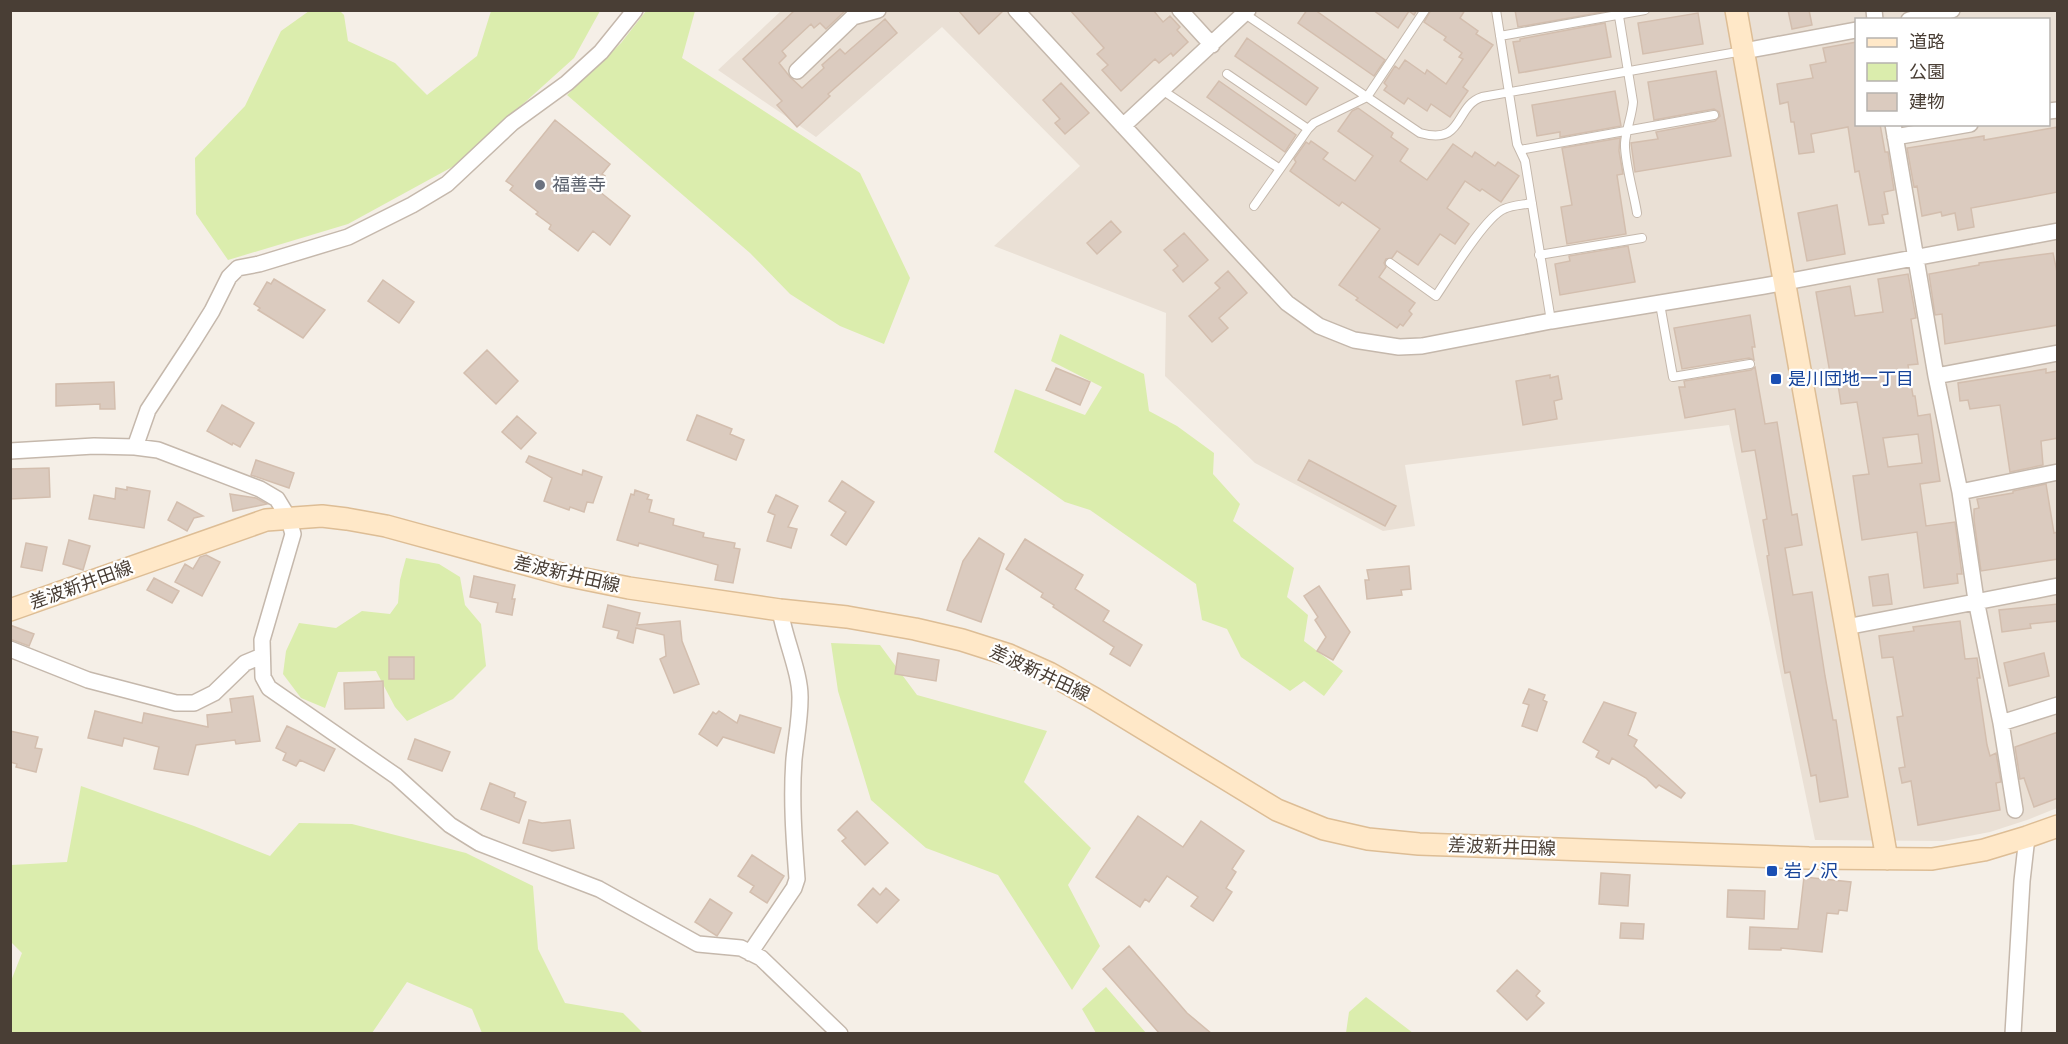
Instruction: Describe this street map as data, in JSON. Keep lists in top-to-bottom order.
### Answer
{
  "streets": {
    "main road": ["差波新井田線"]
  },
  "places": {
    "other": ["福善寺"],
    "transit": ["是川団地一丁目", "岩ノ沢"]
  },
  "legend": ["道路", "公園", "建物"]
}
